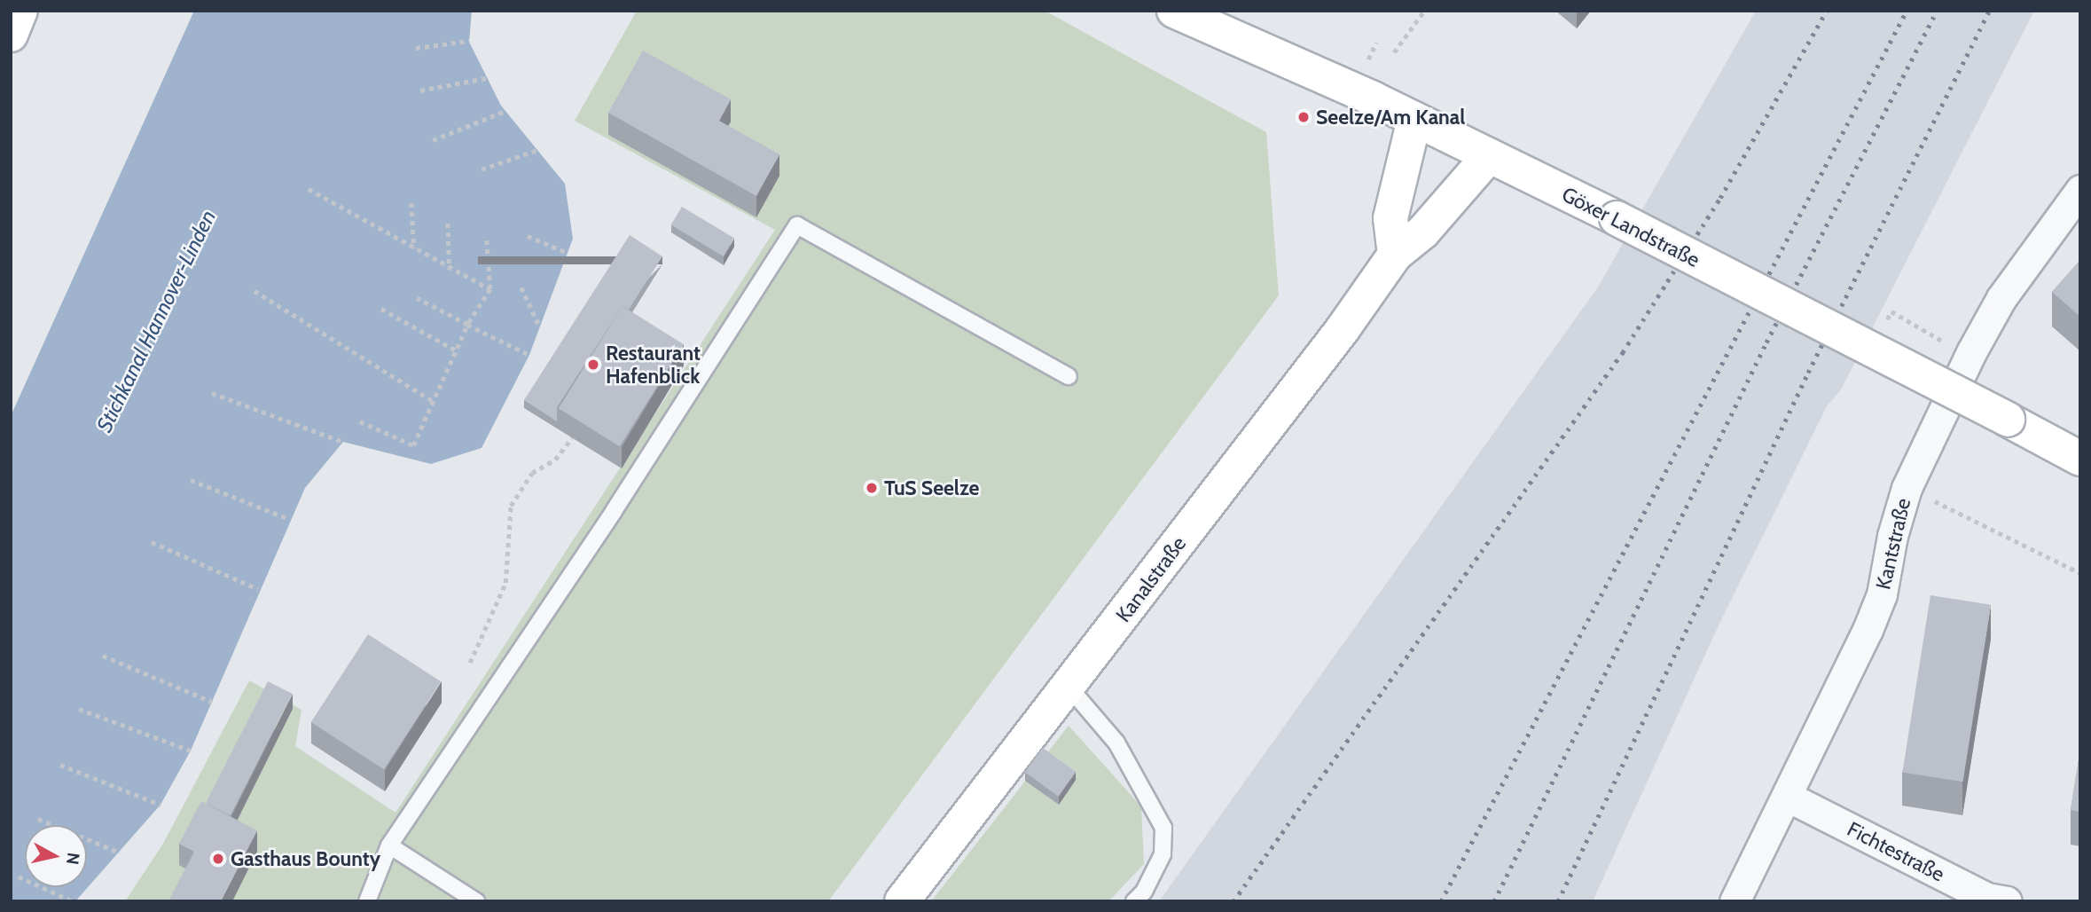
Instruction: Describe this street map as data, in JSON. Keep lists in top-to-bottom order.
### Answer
{
  "streets": {
    "street": [
      "Göxer Landstraße",
      "Kantstraße",
      "Kanalstraße",
      "Fichtestraße"
    ]
  },
  "crossings": [
    ["Göxer Landstraße", "Kanalstraße"],
    ["Kantstraße", "Fichtestraße"]
  ],
  "water": ["Stichkanal Hannover-Linden"],
  "places": [
    "Seelze/Am Kanal",
    "Restaurant Hafenblick",
    "TuS Seelze",
    "Gasthaus Bounty"
  ],
  "north": "right"
}
